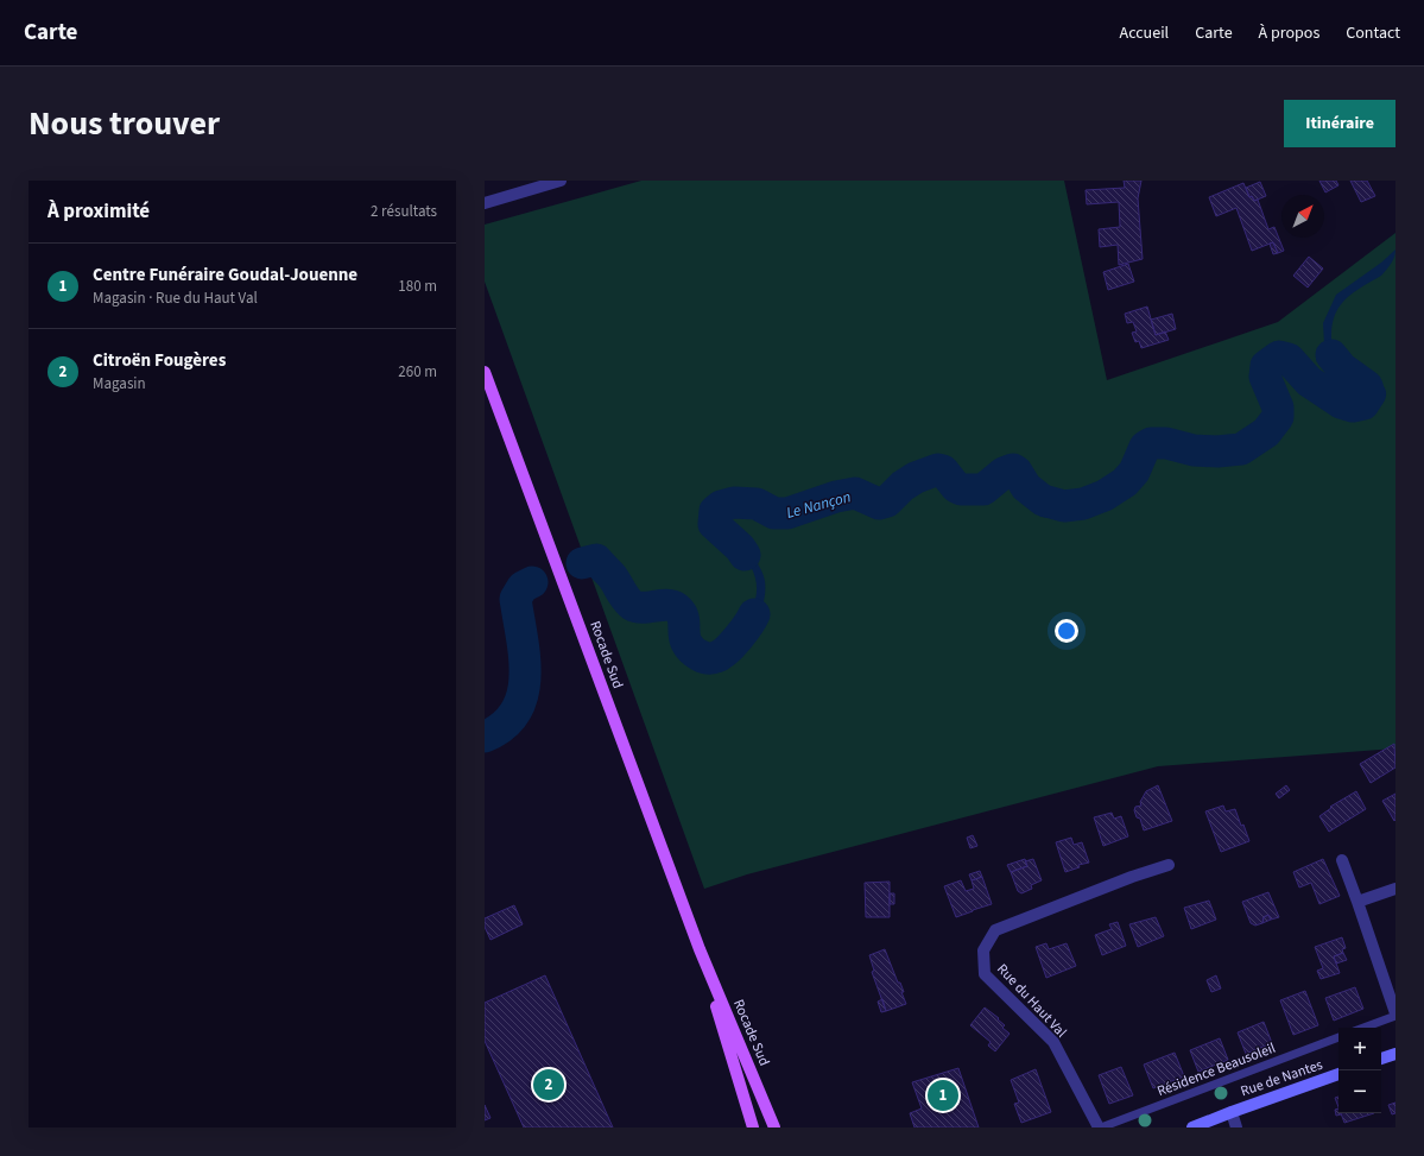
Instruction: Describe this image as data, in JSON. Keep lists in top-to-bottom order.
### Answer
{
  "streets": {
    "main road": ["Rocade Sud", "Rue de Nantes"],
    "street": ["Rue du Haut Val"],
    "lane": ["Résidence Beausoleil"]
  },
  "crossings": [
    ["Rue du Haut Val", "Résidence Beausoleil"]
  ],
  "water": ["Le Nançon"],
  "north": "top right",
  "page": {
    "header": "Carte",
    "nav": [
      "Accueil",
      "Carte",
      "À propos",
      "Contact"
    ],
    "title": "Nous trouver",
    "buttons": "Itinéraire",
    "heading": ["À proximité", "2 résultats"],
    "list": [
      {
        "mark": "1",
        "name": "Centre Funéraire Goudal-Jouenne",
        "note": "Magasin · Rue du Haut Val",
        "value": "180 m"
      },
      {
        "mark": "2",
        "name": "Citroën Fougères",
        "note": "Magasin",
        "value": "260 m"
      }
    ],
    "map_buttons": ["+", "−"],
    "pins": ["2", "1"]
  }
}
